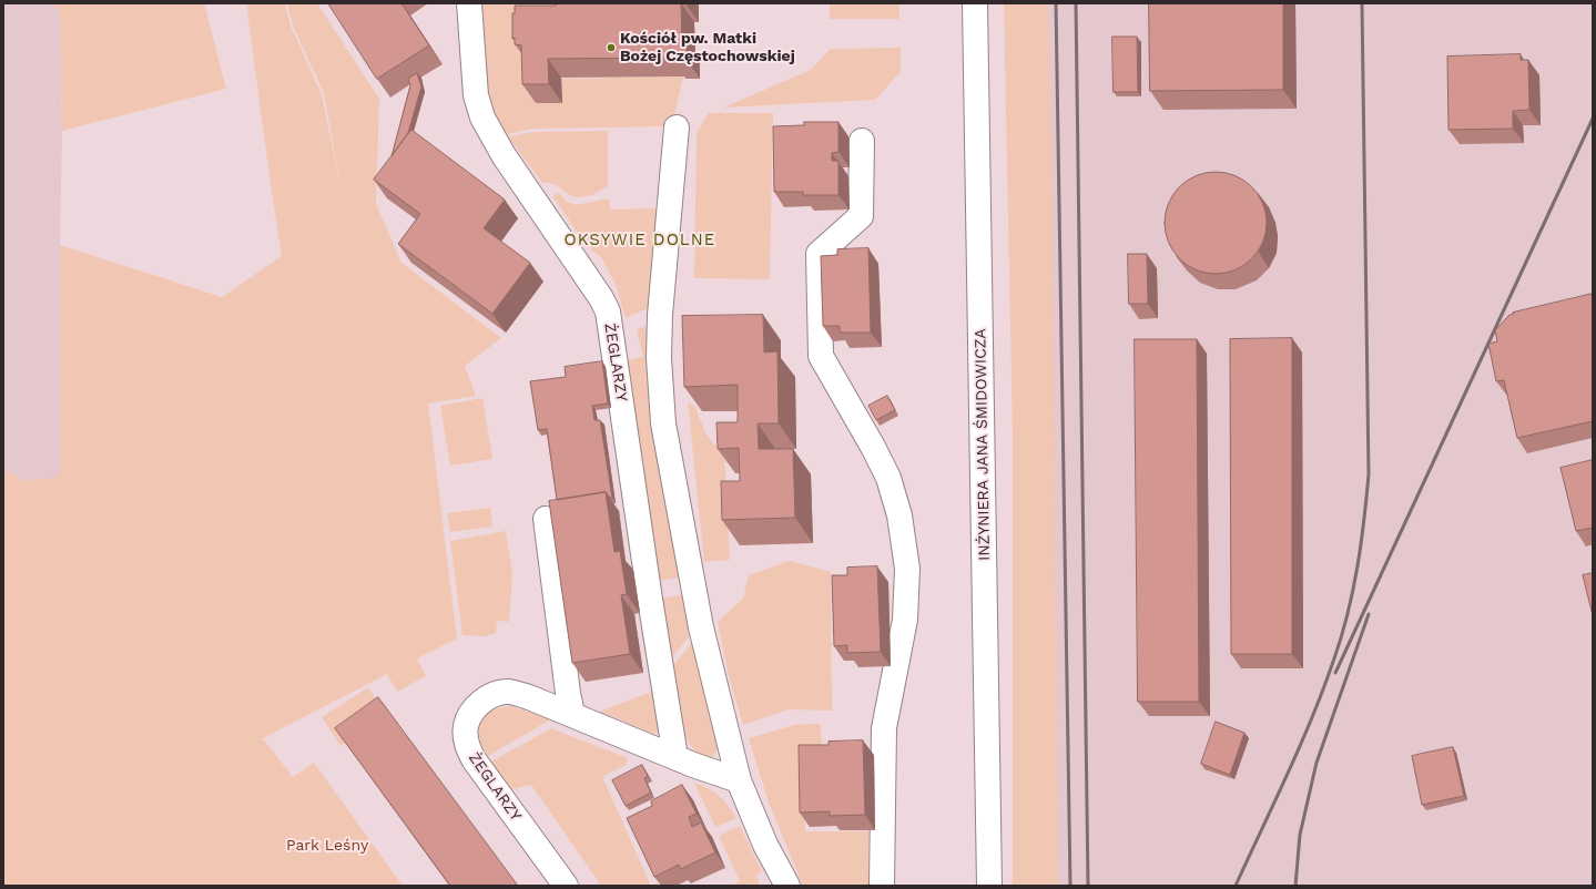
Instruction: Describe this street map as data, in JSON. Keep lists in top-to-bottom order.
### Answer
{
  "streets": {
    "street": ["ŻEGLARZY", "INŻYNIERA JANA ŚMIDOWICZA"]
  },
  "districts": ["OKSYWIE DOLNE"],
  "parks": ["Park Leśny"],
  "places": ["Kościół pw. Matki Bożej Częstochowskiej"]
}
